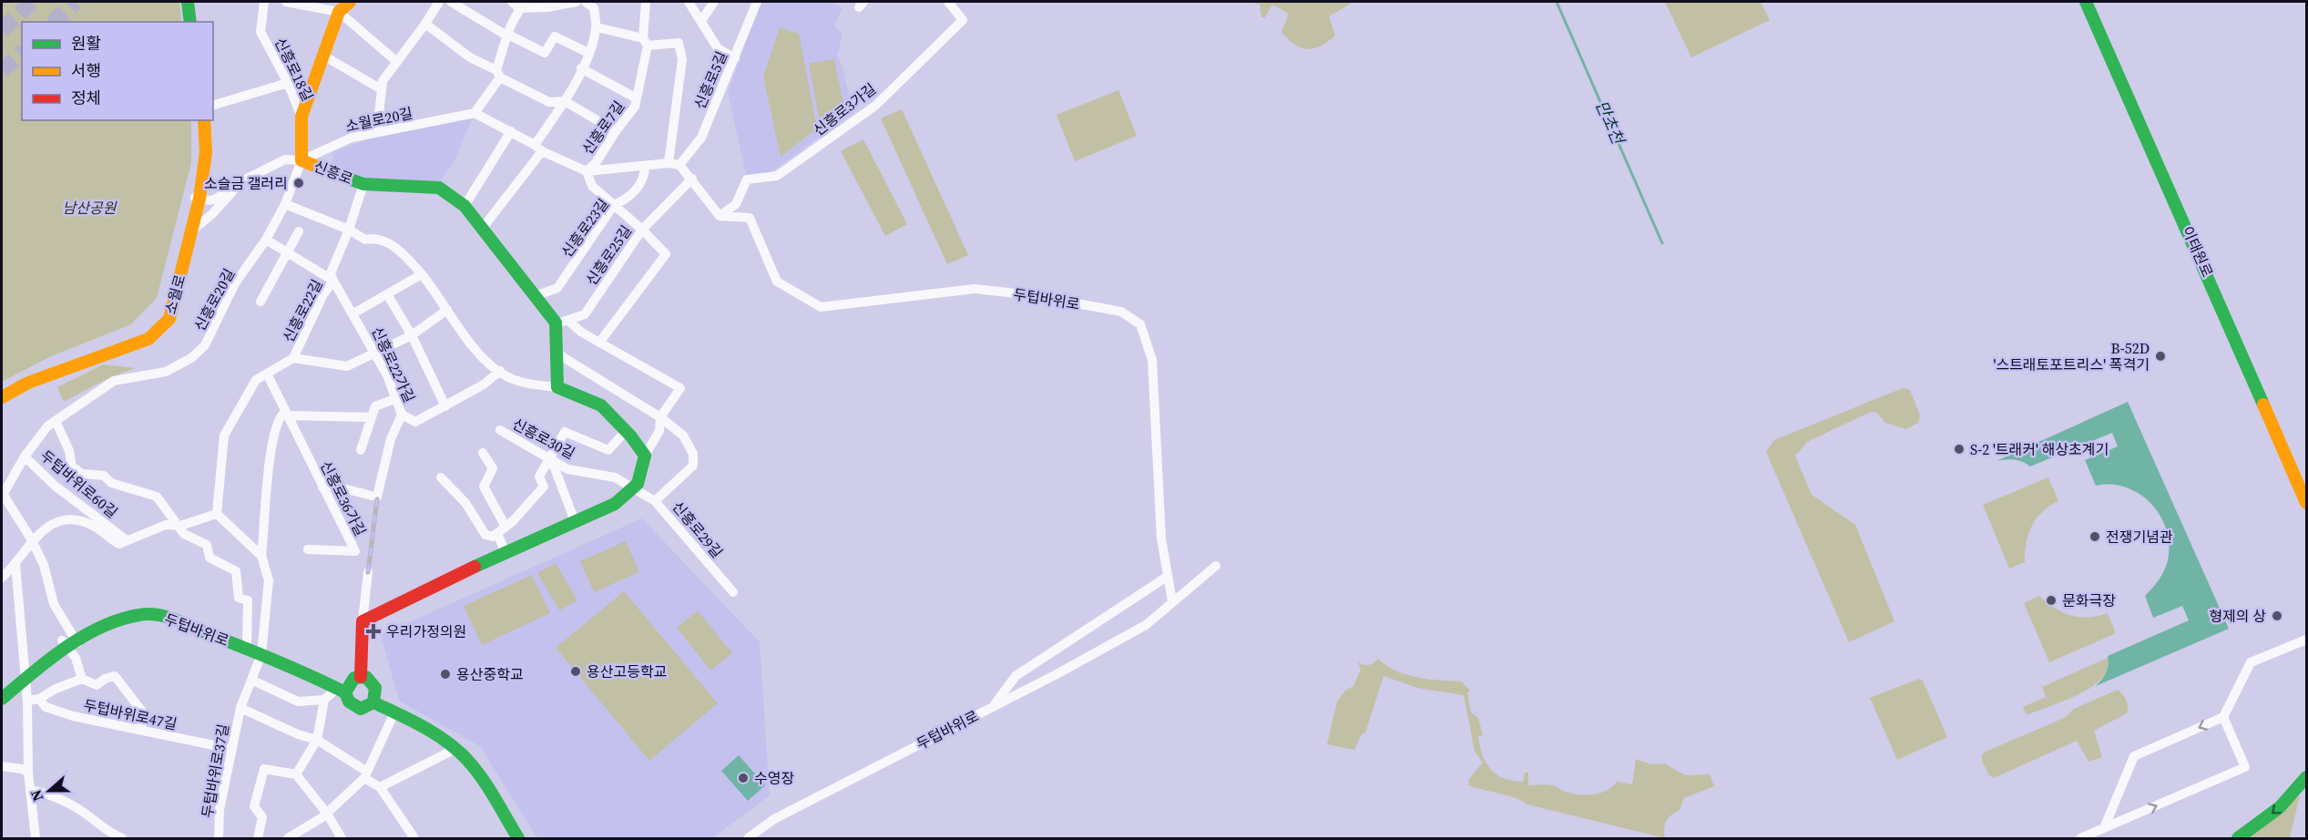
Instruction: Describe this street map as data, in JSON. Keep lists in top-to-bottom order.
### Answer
{
  "streets": {
    "main road": [
      "신흥로",
      "이태원로",
      "소월로",
      "두텁바위로"
    ],
    "street": [
      "신흥로18길",
      "신흥로5길",
      "신흥로3가길",
      "소월로20길",
      "신흥로7길",
      "신흥로23길",
      "신흥로25길",
      "신흥로20길",
      "신흥로22길",
      "신흥로22가길",
      "신흥로30길",
      "두텁바위로60길",
      "신흥로36가길",
      "신흥로29길",
      "두텁바위로47길",
      "두텁바위로37길"
    ]
  },
  "crossings": [
    ["신흥로18길", "신흥로"],
    ["신흥로3가길", "두텁바위로"],
    ["소월로20길", "신흥로"],
    ["소월로20길", "소월로"],
    ["소월로20길", "신흥로20길"],
    ["신흥로", "신흥로23길"],
    ["신흥로", "신흥로25길"],
    ["신흥로", "신흥로20길"],
    ["신흥로", "신흥로22길"],
    ["두텁바위로", "두텁바위로37길"],
    ["신흥로20길", "두텁바위로60길"],
    ["신흥로22길", "신흥로22가길"],
    ["신흥로22길", "신흥로36가길"],
    ["신흥로22가길", "신흥로36가길"],
    ["신흥로30길", "신흥로29길"],
    ["두텁바위로47길", "두텁바위로37길"]
  ],
  "water": ["만초천"],
  "parks": ["남산공원"],
  "places": {
    "other": [
      "소슬금 갤러리",
      "B-52D '스트래토포트리스' 폭격기",
      "S-2 '트래커' 해상초계기",
      "전쟁기념관",
      "문화극장",
      "형제의 상",
      "용산고등학교",
      "용산중학교",
      "수영장"
    ],
    "health": ["우리가정의원"]
  },
  "legend": ["원활", "서행", "정체"],
  "north": "left"
}
